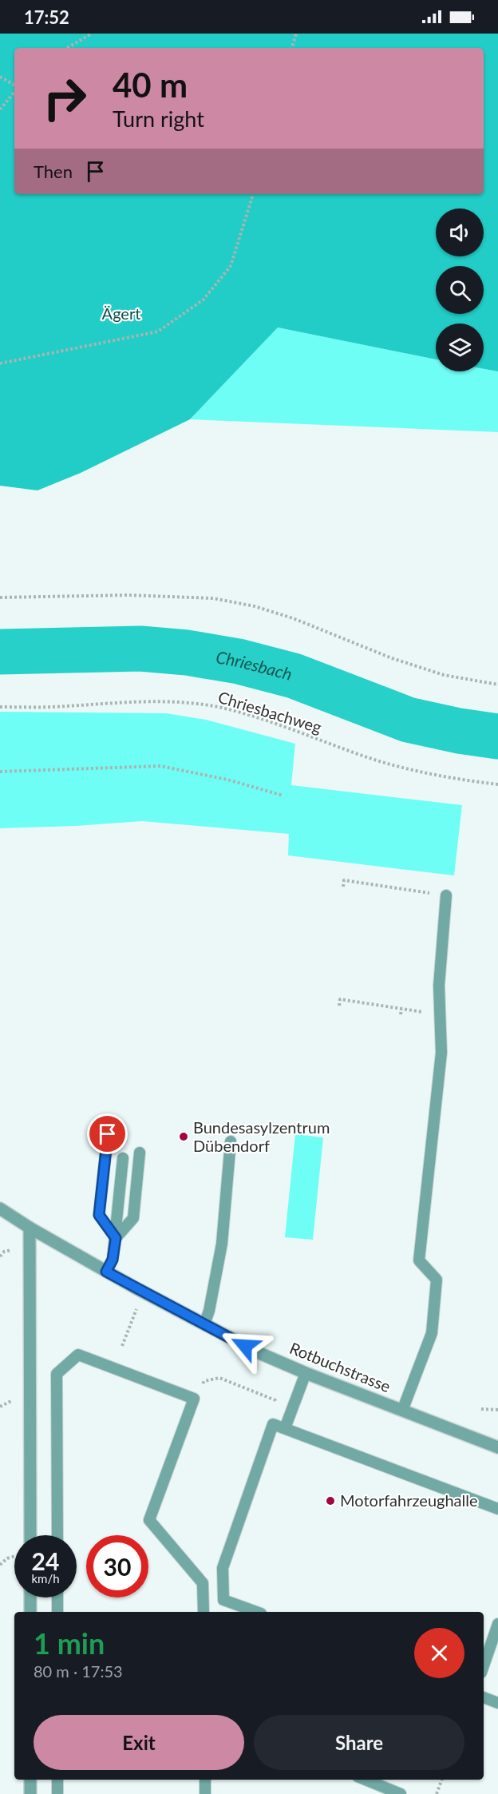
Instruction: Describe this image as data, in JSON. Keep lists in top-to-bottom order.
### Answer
{
  "streets": {
    "street": ["Rotbuchstrasse"],
    "path": ["Chriesbachweg"]
  },
  "water": ["Chriesbach"],
  "parks": ["Ägert"],
  "places": ["Bundesasylzentrum Dübendorf", "Motorfahrzeughalle"],
  "page": {
    "status": "17:52",
    "turn": ["40 m", "Turn right"],
    "then": "Then",
    "speed": "24 km/h",
    "limit": "30",
    "heading": ["1 min", "80 m · 17:53"],
    "buttons": ["Exit", "Share"]
  }
}
